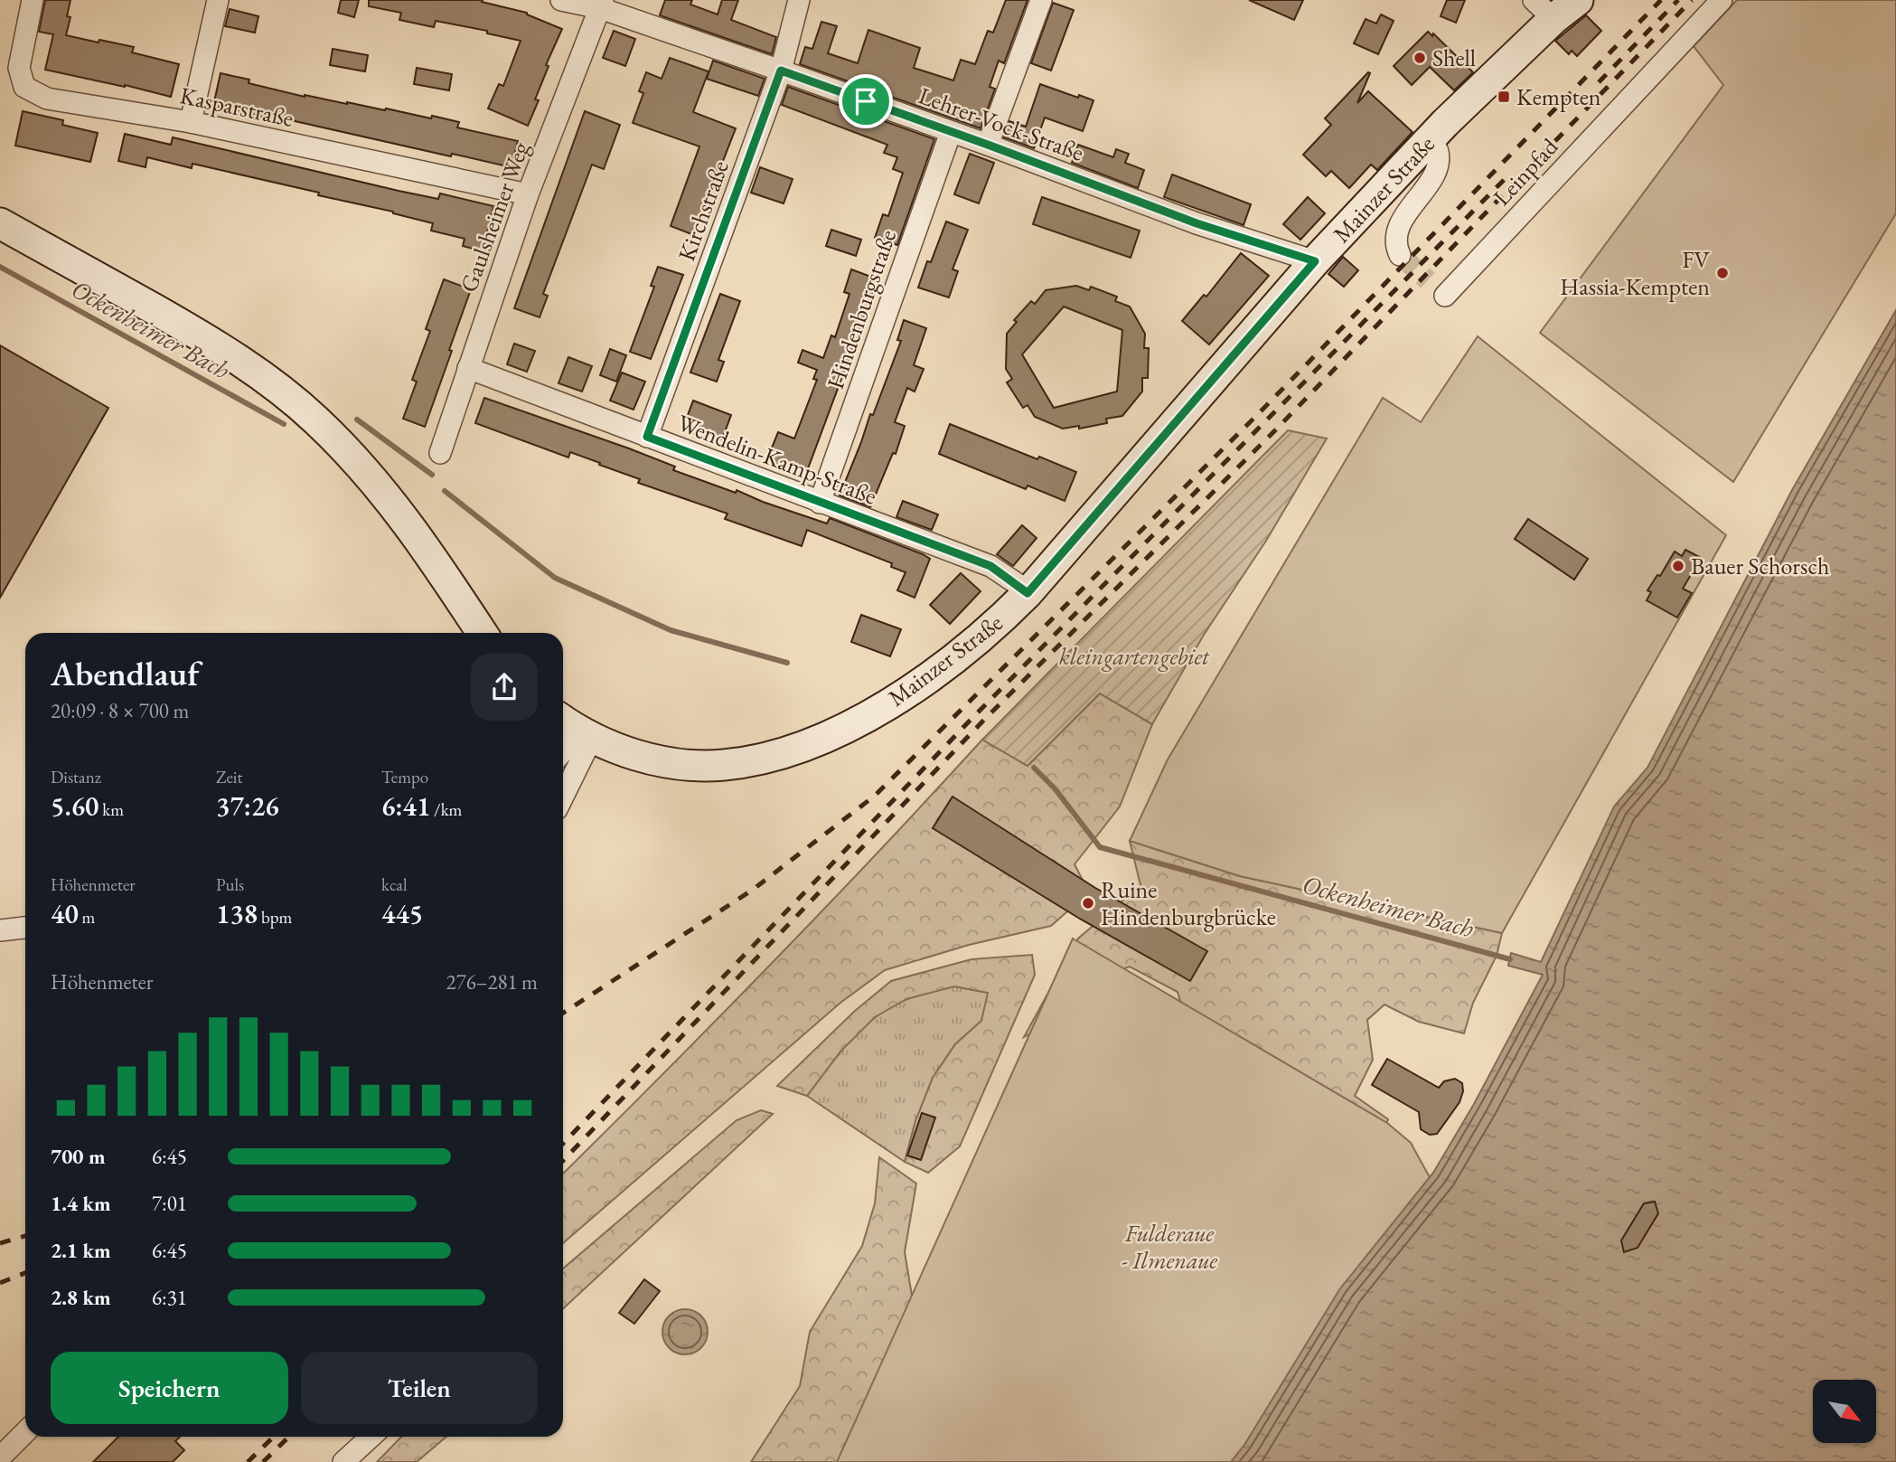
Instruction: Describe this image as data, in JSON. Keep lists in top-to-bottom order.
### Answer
{
  "streets": {
    "main road": ["Mainzer Straße"],
    "street": [
      "Kasparstraße",
      "Lehrer-Vock-Straße",
      "Leinpfad",
      "Kirchstraße",
      "Gaulsheimer Weg",
      "Hindenburgstraße",
      "Wendelin-Kamp-Straße"
    ]
  },
  "crossings": [
    ["Kasparstraße", "Gaulsheimer Weg"],
    ["Lehrer-Vock-Straße", "Mainzer Straße"],
    ["Lehrer-Vock-Straße", "Kirchstraße"],
    ["Lehrer-Vock-Straße", "Gaulsheimer Weg"],
    ["Lehrer-Vock-Straße", "Hindenburgstraße"],
    ["Mainzer Straße", "Wendelin-Kamp-Straße"],
    ["Kirchstraße", "Wendelin-Kamp-Straße"],
    ["Gaulsheimer Weg", "Wendelin-Kamp-Straße"],
    ["Hindenburgstraße", "Wendelin-Kamp-Straße"]
  ],
  "water": ["Ockenheimer Bach"],
  "parks": ["kleingartengebiet", "Fulderaue - Ilmenaue"],
  "places": {
    "other": [
      "Shell",
      "FV Hassia-Kempten",
      "Bauer Schorsch",
      "Ruine Hindenburgbrücke"
    ],
    "transit": ["Kempten"]
  },
  "north": "bottom right",
  "page": {
    "heading": ["Abendlauf", "20:09 · 8 × 700 m"],
    "stats": [
      ["Distanz", "5.60 km"],
      ["Zeit", "37:26"],
      ["Tempo", "6:41 /km"],
      ["Höhenmeter", "40 m"],
      ["Puls", "138 bpm"],
      ["kcal", "445"]
    ],
    "chart": ["Höhenmeter", "276–281 m"],
    "list": [
      {
        "name": "700 m",
        "note": "6:45"
      },
      {
        "name": "1.4 km",
        "note": "7:01"
      },
      {
        "name": "2.1 km",
        "note": "6:45"
      },
      {
        "name": "2.8 km",
        "note": "6:31"
      }
    ],
    "buttons": ["Speichern", "Teilen"]
  }
}
